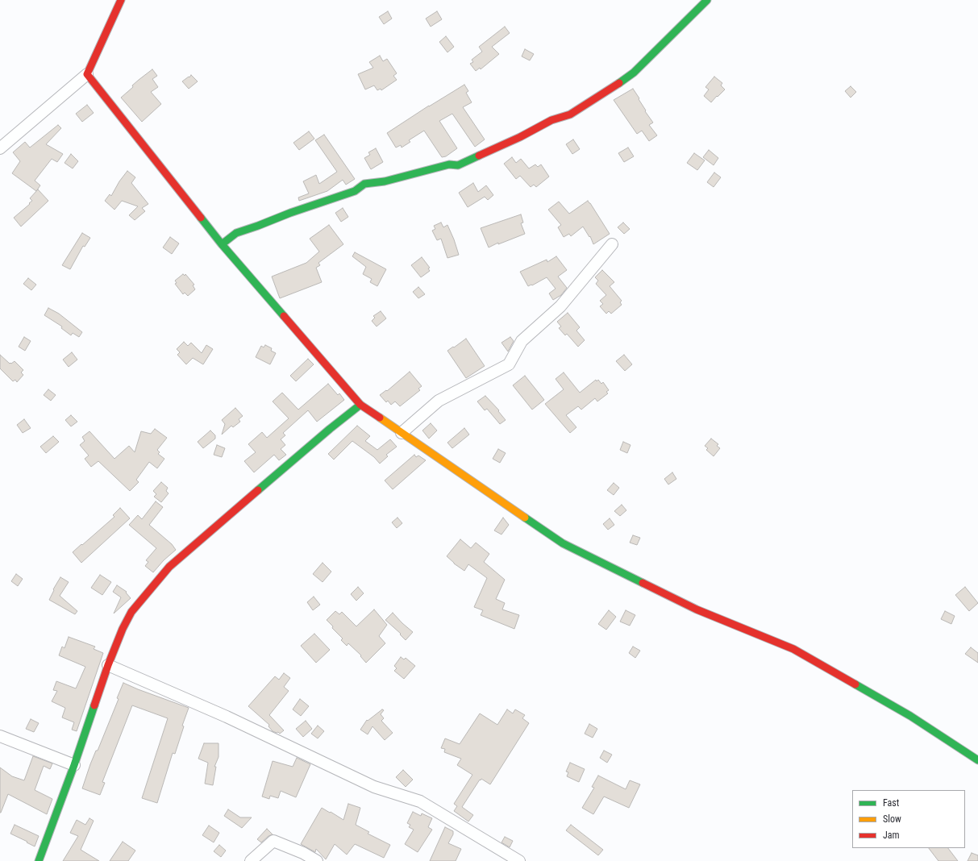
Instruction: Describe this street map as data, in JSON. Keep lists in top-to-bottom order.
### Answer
{
  "legend": ["Fast", "Slow", "Jam"]
}
